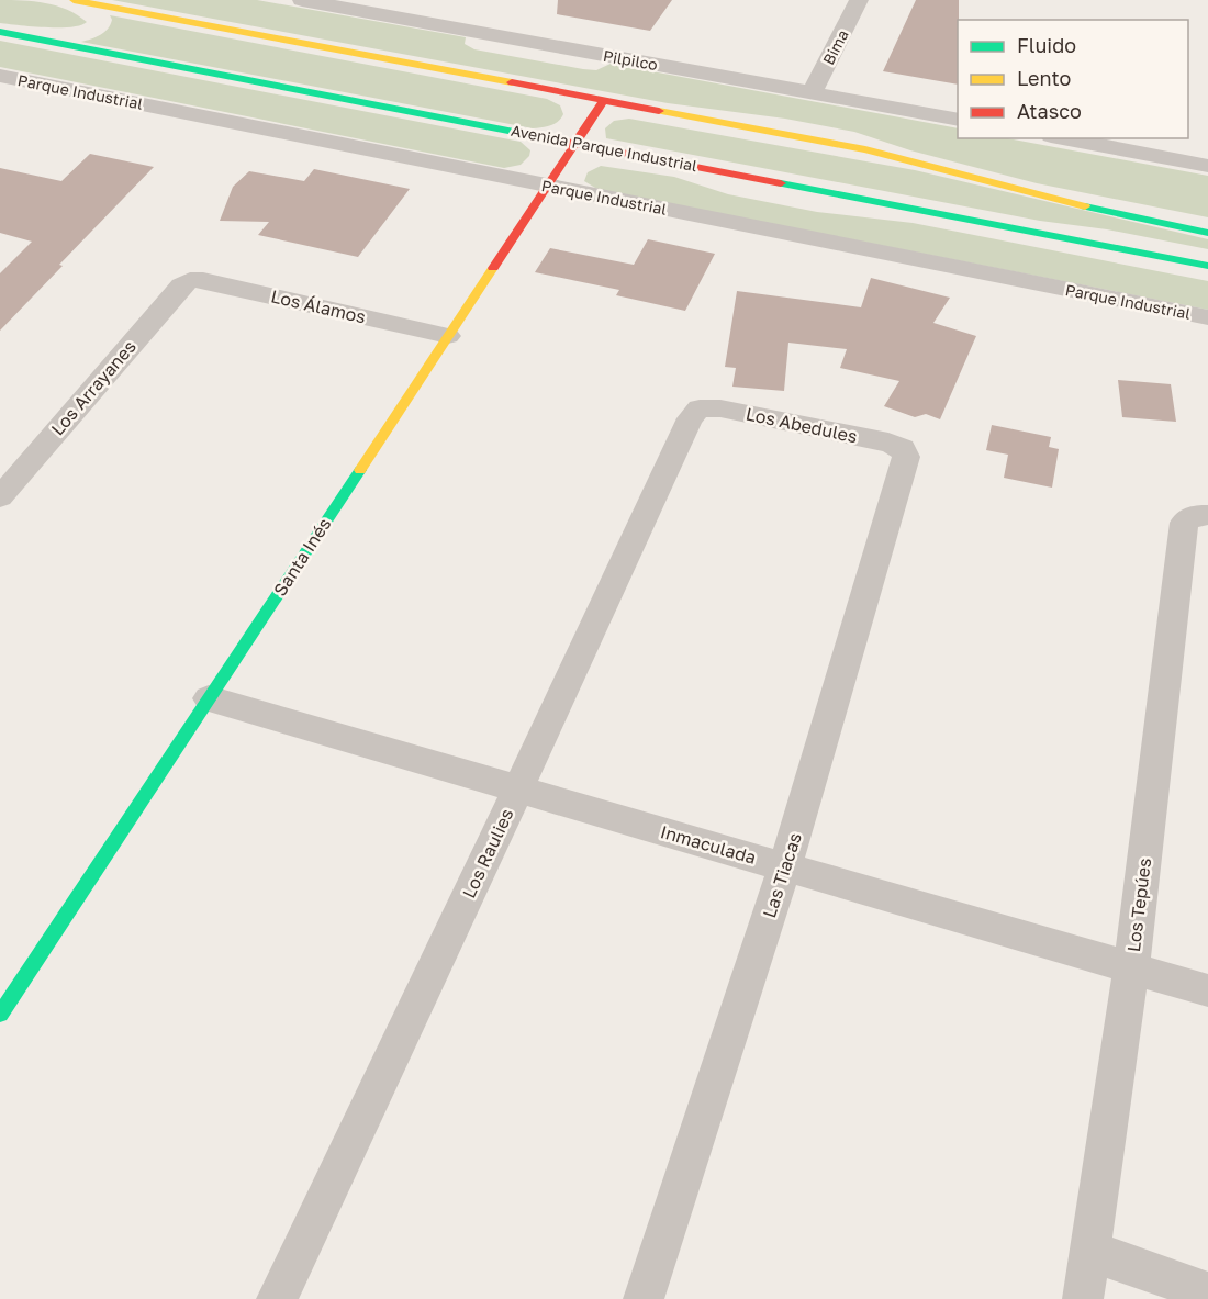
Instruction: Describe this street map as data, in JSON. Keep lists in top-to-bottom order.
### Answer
{
  "streets": {
    "main road": ["Avenida Parque Industrial", "Santa Inés"],
    "street": [
      "Bima",
      "Pilpilco",
      "Parque Industrial",
      "Los Álamos",
      "Los Arrayanes",
      "Los Abedules",
      "Inmaculada",
      "Los Raulies",
      "Las Tiacas",
      "Los Tepúes"
    ]
  },
  "crossings": [
    ["Bima", "Pilpilco"],
    ["Parque Industrial", "Santa Inés"],
    ["Avenida Parque Industrial", "Santa Inés"],
    ["Los Álamos", "Los Arrayanes"],
    ["Los Álamos", "Santa Inés"],
    ["Los Abedules", "Los Raulies"],
    ["Los Abedules", "Las Tiacas"],
    ["Santa Inés", "Inmaculada"],
    ["Inmaculada", "Los Raulies"],
    ["Inmaculada", "Las Tiacas"],
    ["Inmaculada", "Los Tepúes"]
  ],
  "legend": ["Fluido", "Lento", "Atasco"]
}
